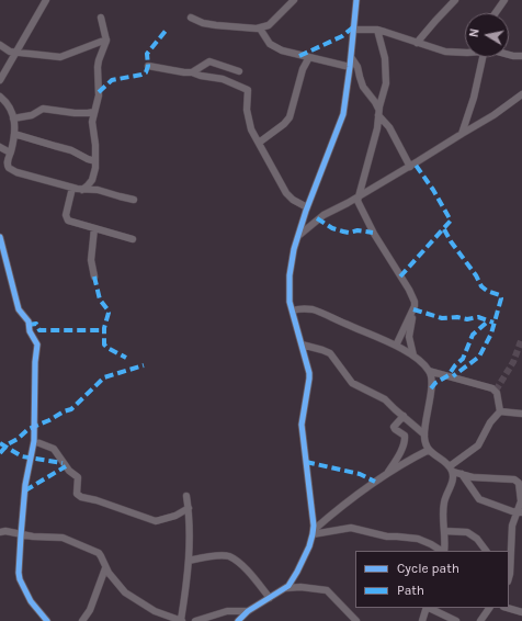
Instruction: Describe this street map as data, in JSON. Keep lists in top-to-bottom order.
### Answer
{
  "legend": ["Cycle path", "Path"],
  "north": "left"
}
